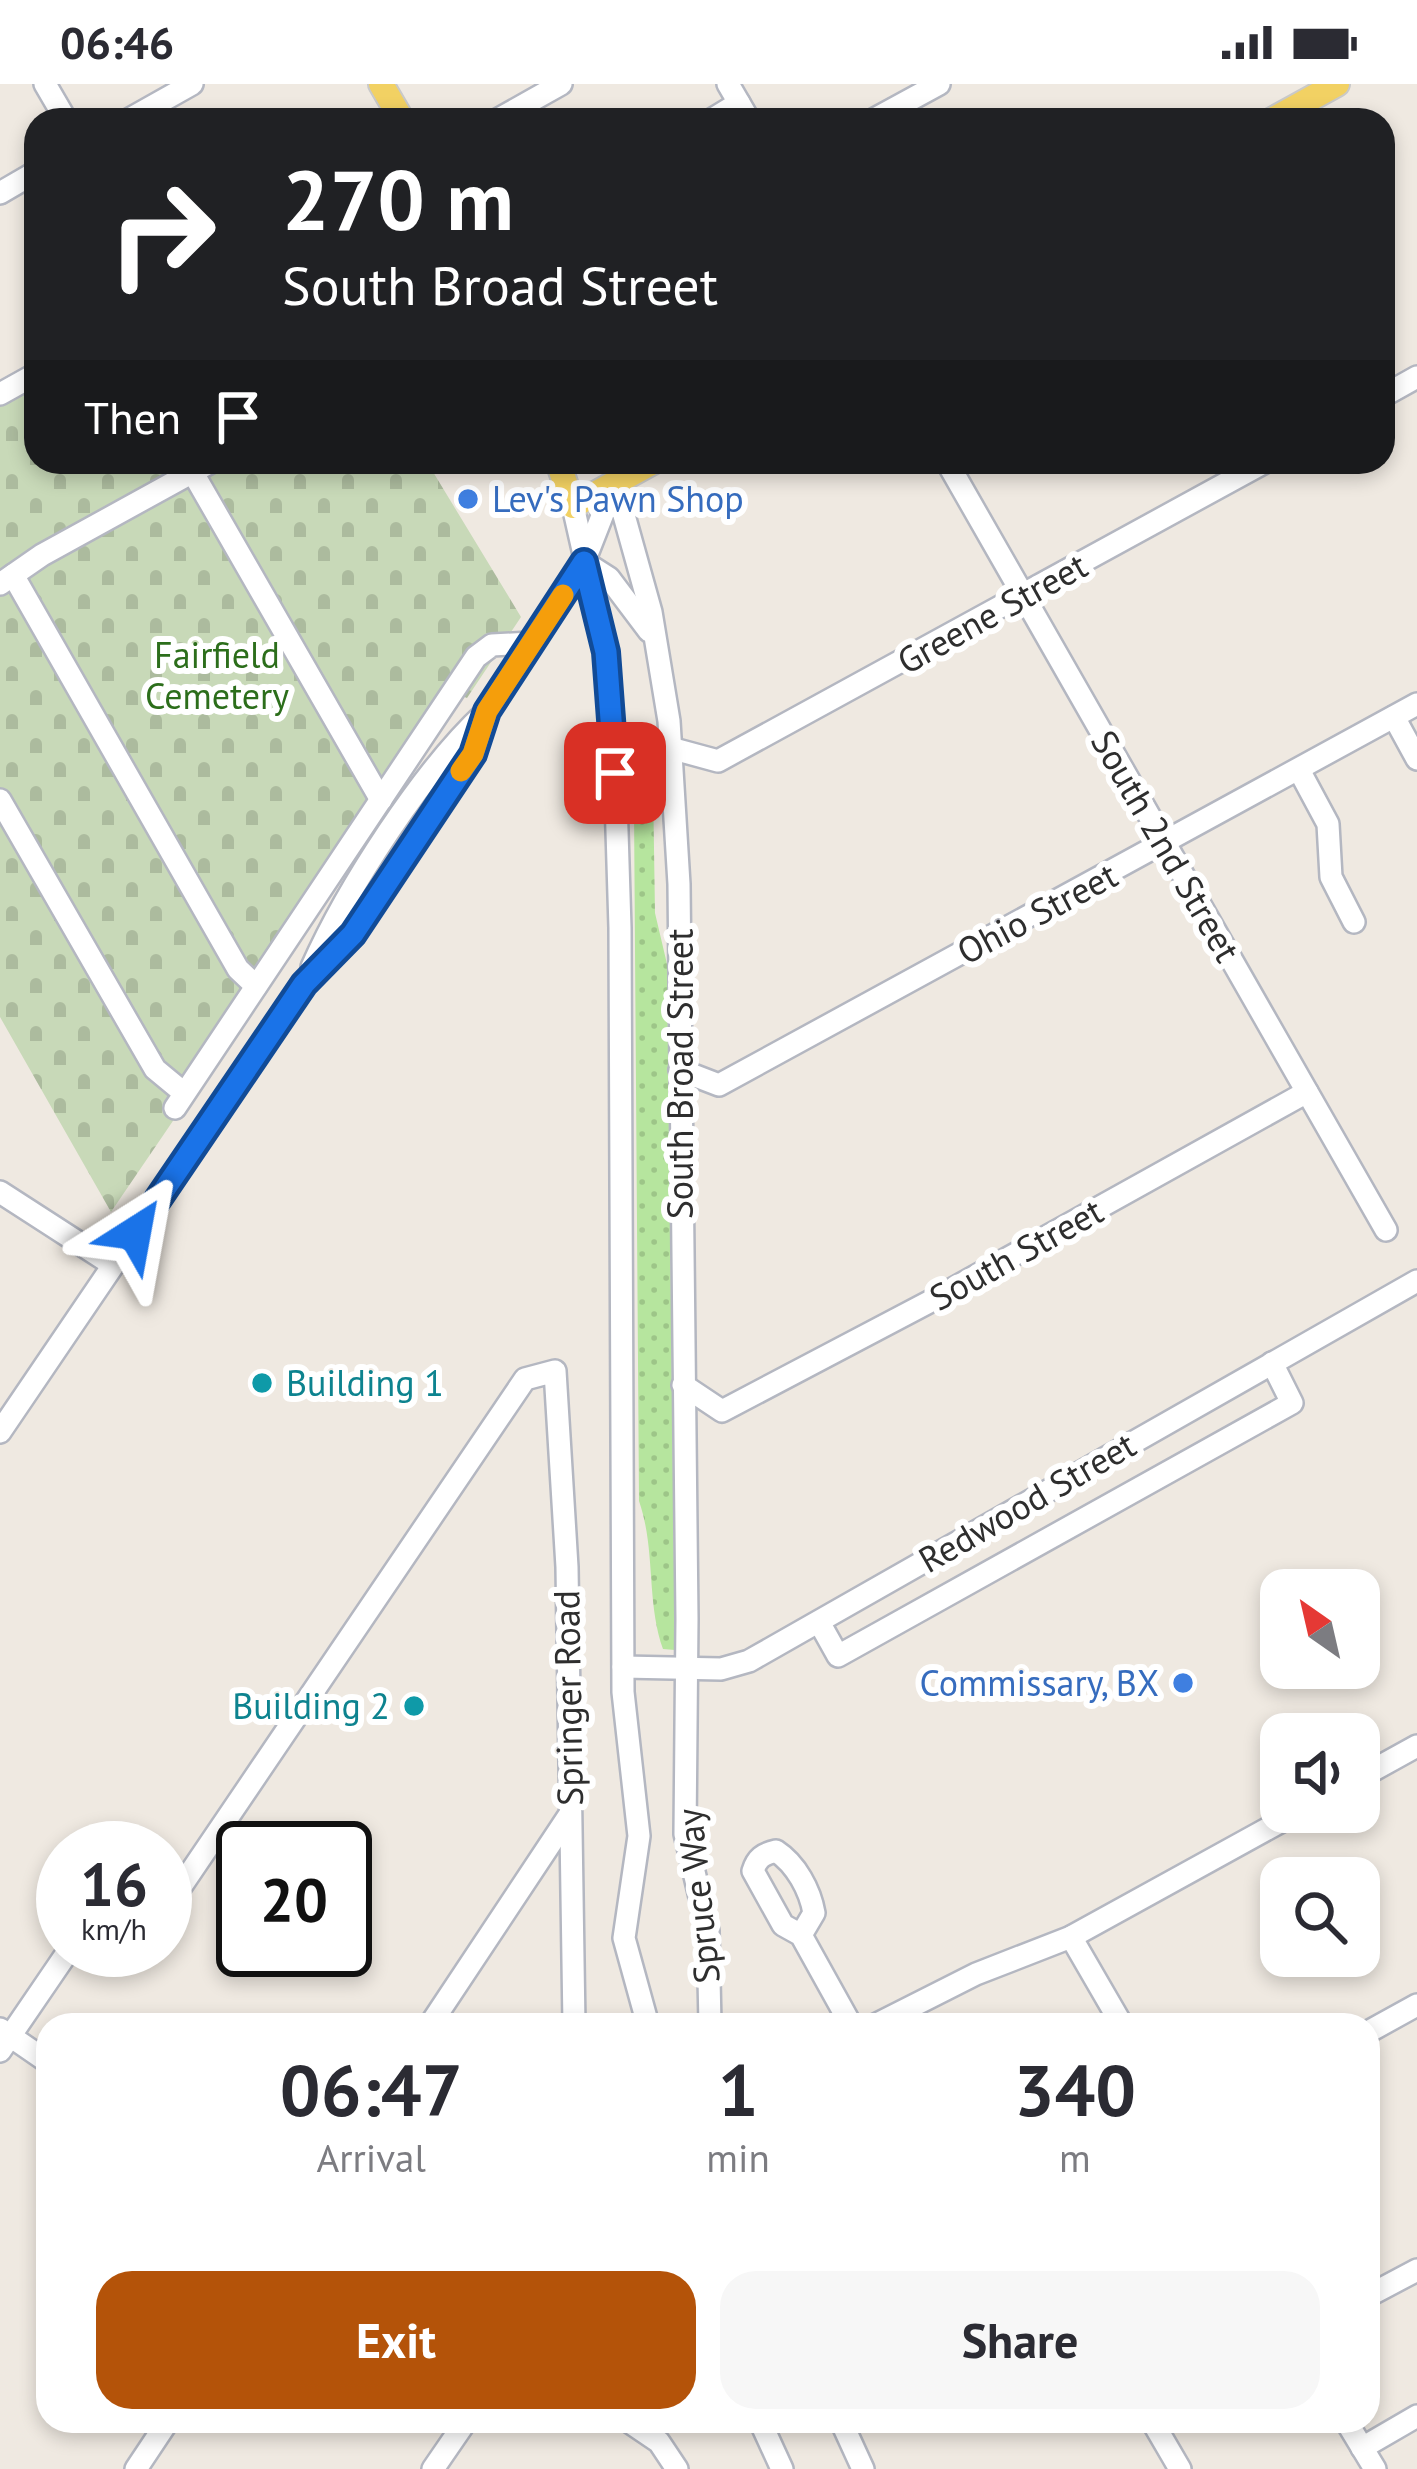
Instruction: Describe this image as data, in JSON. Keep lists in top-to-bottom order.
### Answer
{
  "streets": {
    "main road": ["South Broad Street"],
    "street": [
      "Greene Street",
      "South 2nd Street",
      "Ohio Street",
      "South Street",
      "Redwood Street",
      "Springer Road",
      "Spruce Way"
    ]
  },
  "crossings": [
    ["Greene Street", "South 2nd Street"],
    ["Greene Street", "South Broad Street"],
    ["South 2nd Street", "Ohio Street"],
    ["South 2nd Street", "South Street"],
    ["Ohio Street", "South Broad Street"],
    ["South Broad Street", "South Street"],
    ["South Broad Street", "Redwood Street"],
    ["South Broad Street", "Spruce Way"]
  ],
  "parks": ["Fairfield Cemetery"],
  "places": [
    "Lev's Pawn Shop",
    "Building 1",
    "Commissary, BX",
    "Building 2"
  ],
  "north": "top left",
  "page": {
    "status": "06:46",
    "turn": ["270 m", "South Broad Street"],
    "then": "Then",
    "speed": "16 km/h",
    "limit": "20",
    "eta": [
      "06:47",
      "Arrival",
      "1",
      "min",
      "340",
      "m"
    ],
    "buttons": ["Exit", "Share"]
  }
}
